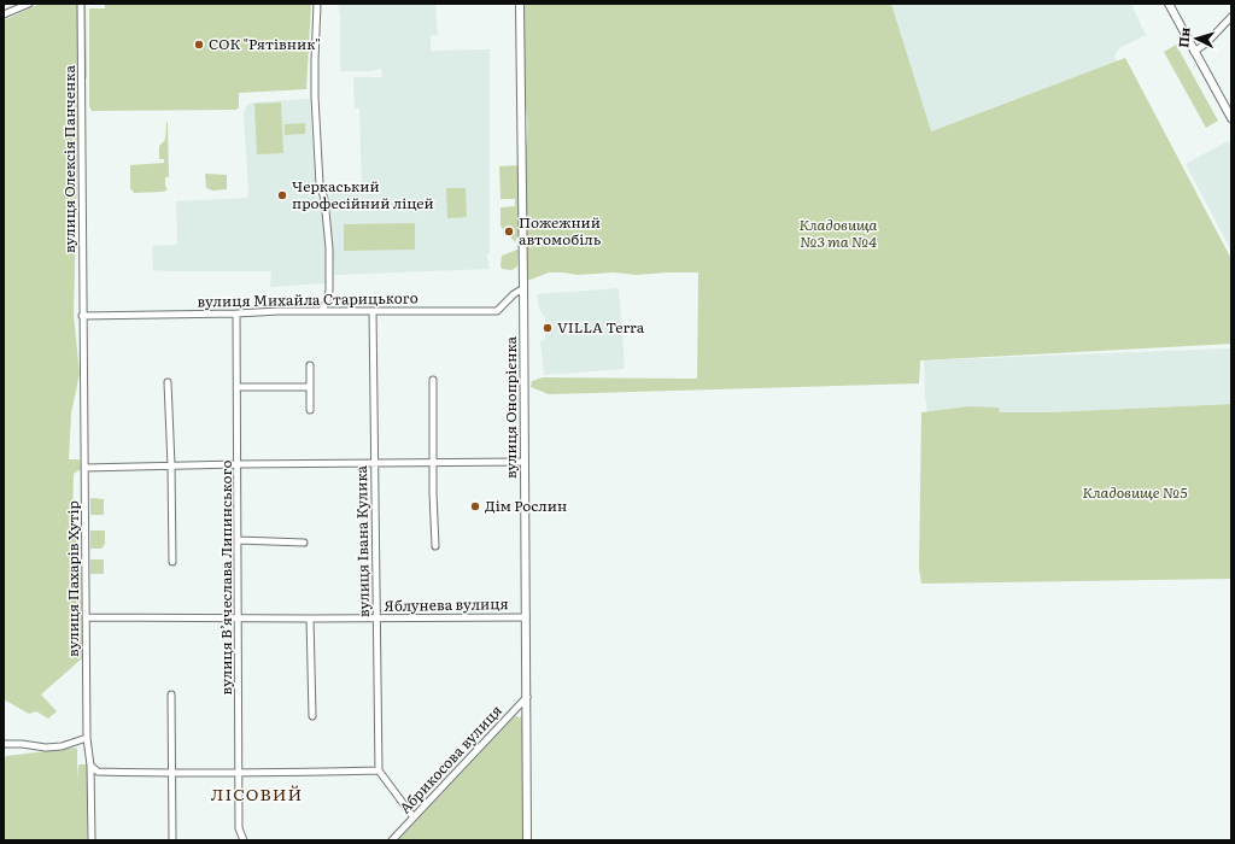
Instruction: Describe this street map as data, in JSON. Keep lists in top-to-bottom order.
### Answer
{
  "streets": {
    "main road": ["вулиця Онопрієнка"],
    "street": [
      "вулиця Олексія Панченка",
      "вулиця Михайла Старицького",
      "вулиця Івана Кулика",
      "вулиця Вʼячеслава Липинського",
      "вулиця Пахарів Хутір",
      "Яблунева вулиця",
      "Абрикосова вулиця"
    ]
  },
  "crossings": [
    ["вулиця Олексія Панченка", "вулиця Михайла Старицького"],
    ["вулиця Олексія Панченка", "вулиця Пахарів Хутір"],
    ["вулиця Михайла Старицького", "вулиця Онопрієнка"],
    ["вулиця Михайла Старицького", "вулиця Івана Кулика"],
    ["вулиця Михайла Старицького", "вулиця Вʼячеслава Липинського"],
    ["вулиця Михайла Старицького", "вулиця Пахарів Хутір"],
    ["вулиця Онопрієнка", "Яблунева вулиця"],
    ["вулиця Онопрієнка", "Абрикосова вулиця"],
    ["вулиця Івана Кулика", "Яблунева вулиця"],
    ["вулиця Вʼячеслава Липинського", "Яблунева вулиця"],
    ["вулиця Пахарів Хутір", "Яблунева вулиця"]
  ],
  "districts": ["ЛІСОВИЙ"],
  "parks": ["Кладовища №3 та №4", "Кладовище №5"],
  "places": [
    "СОК \"Рятівник\"",
    "Черкаський професійний ліцей",
    "Пожежний автомобіль",
    "VILLA Terra",
    "Дім Рослин"
  ],
  "north": "left"
}
